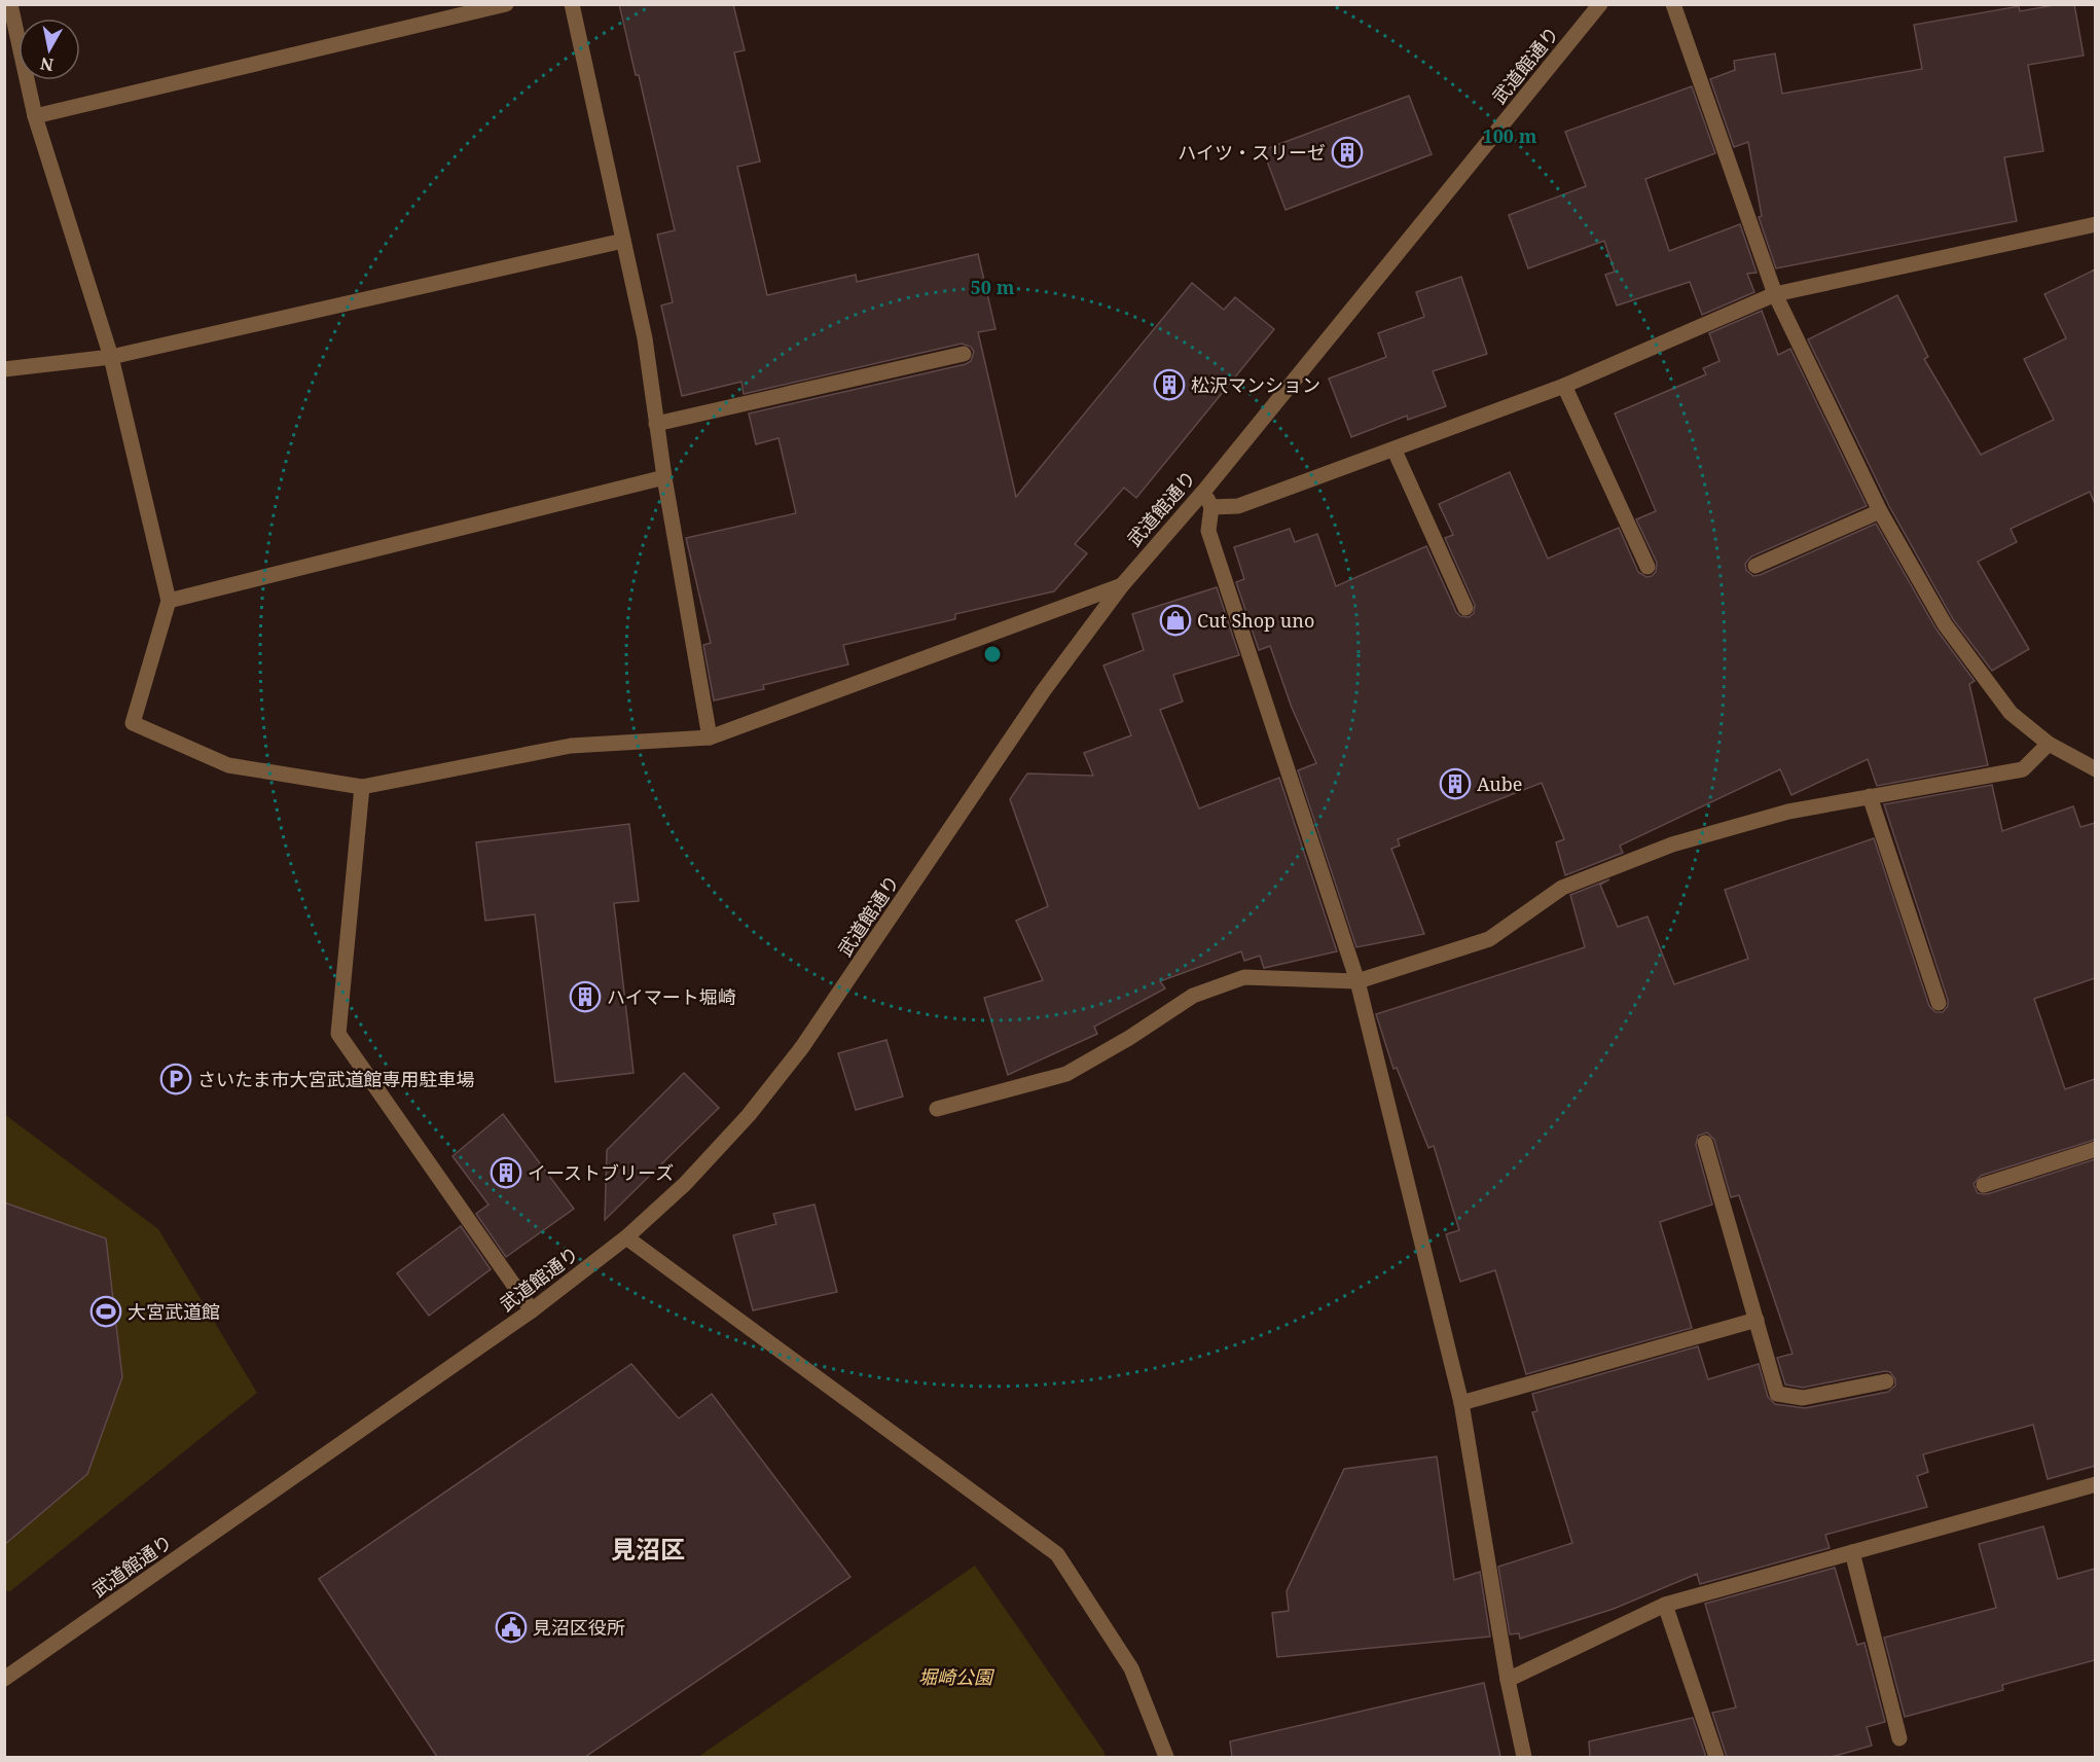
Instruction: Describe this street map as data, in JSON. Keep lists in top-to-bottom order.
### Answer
{
  "streets": {
    "street": ["武道館通り"]
  },
  "districts": ["見沼区"],
  "parks": ["堀崎公園"],
  "places": {
    "building": [
      "ハイツ・スリーゼ",
      "松沢マンション",
      "Aube",
      "ハイマート堀崎",
      "イーストブリーズ"
    ],
    "shop": ["Cut Shop uno"],
    "parking": ["さいたま市大宮武道館専用駐車場"],
    "sports": ["大宮武道館"],
    "public building": ["見沼区役所"]
  },
  "north": "bottom",
  "rings": ["100 m", "50 m"]
}
